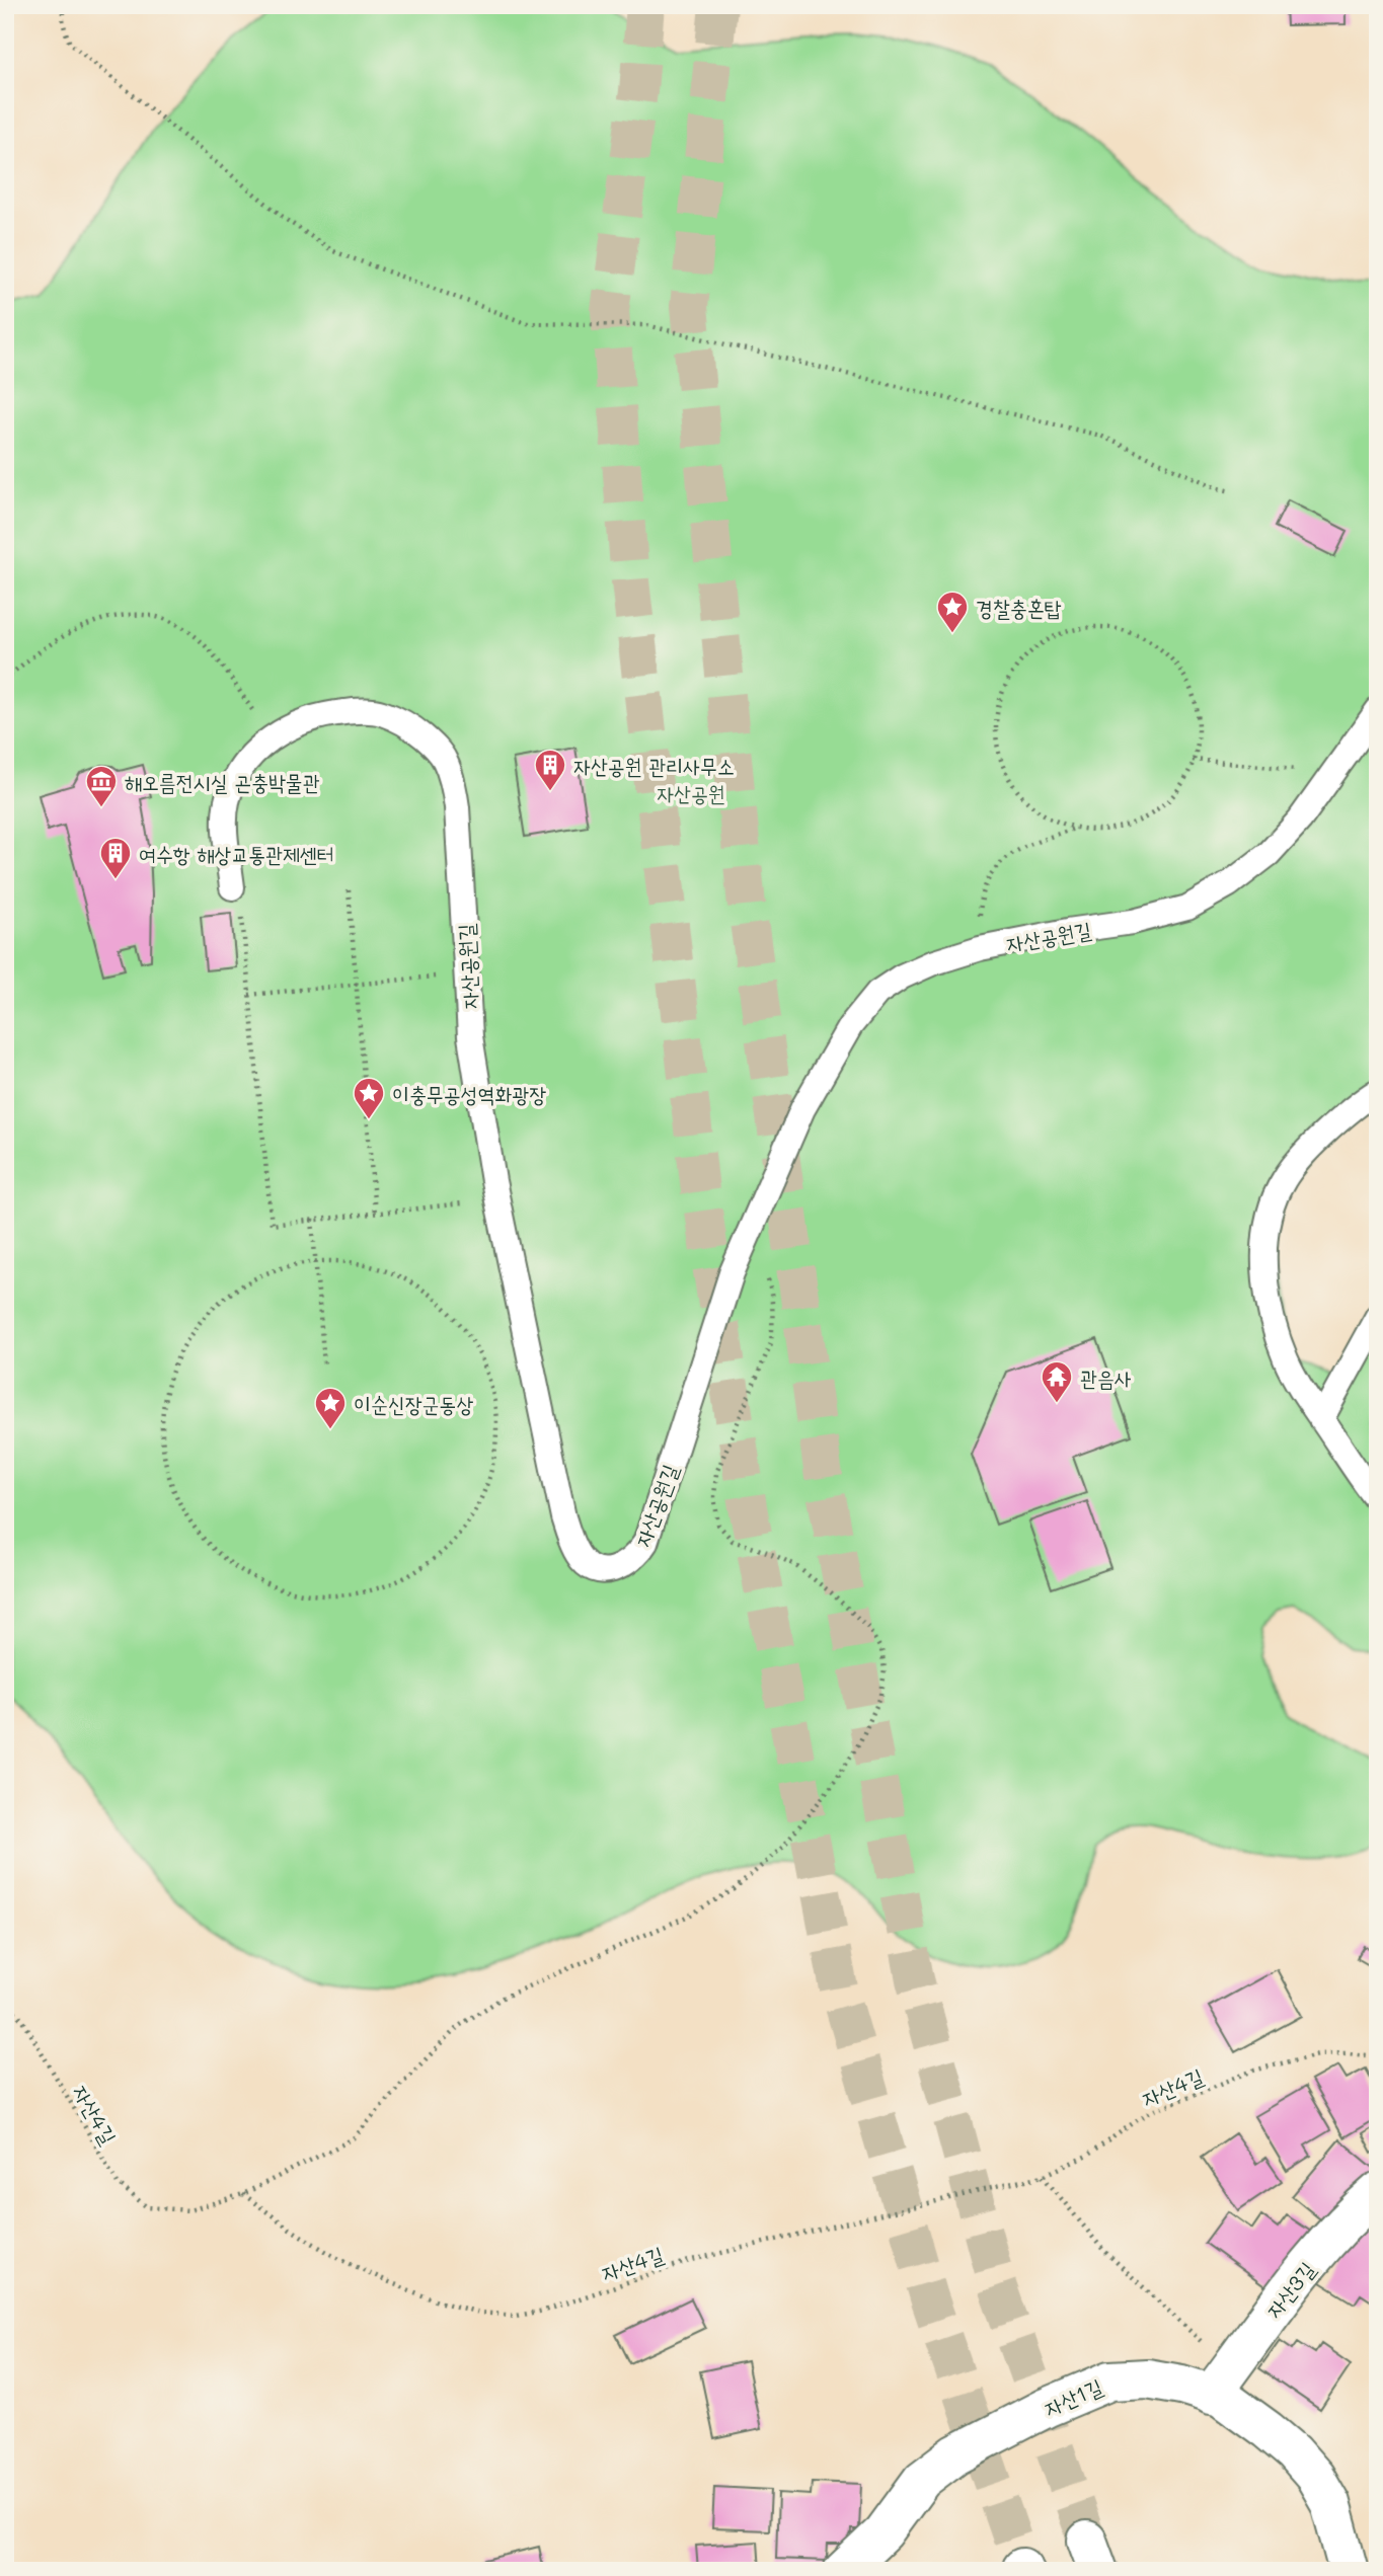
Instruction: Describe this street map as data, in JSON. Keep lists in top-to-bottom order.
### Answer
{
  "streets": {
    "street": ["자산3길", "자산1길"],
    "lane": ["자산공원길"],
    "path": ["자산4길"]
  },
  "crossings": [
    ["자산3길", "자산1길"]
  ],
  "parks": ["자산공원"],
  "places": {
    "place": ["경찰충혼탑", "이충무공성역화광장", "이순신장군동상"],
    "building": ["자산공원 관리사무소", "여수항 해상교통관제센터"],
    "museum": ["해오름전시실 곤충박물관"],
    "temple": ["관음사"]
  }
}
